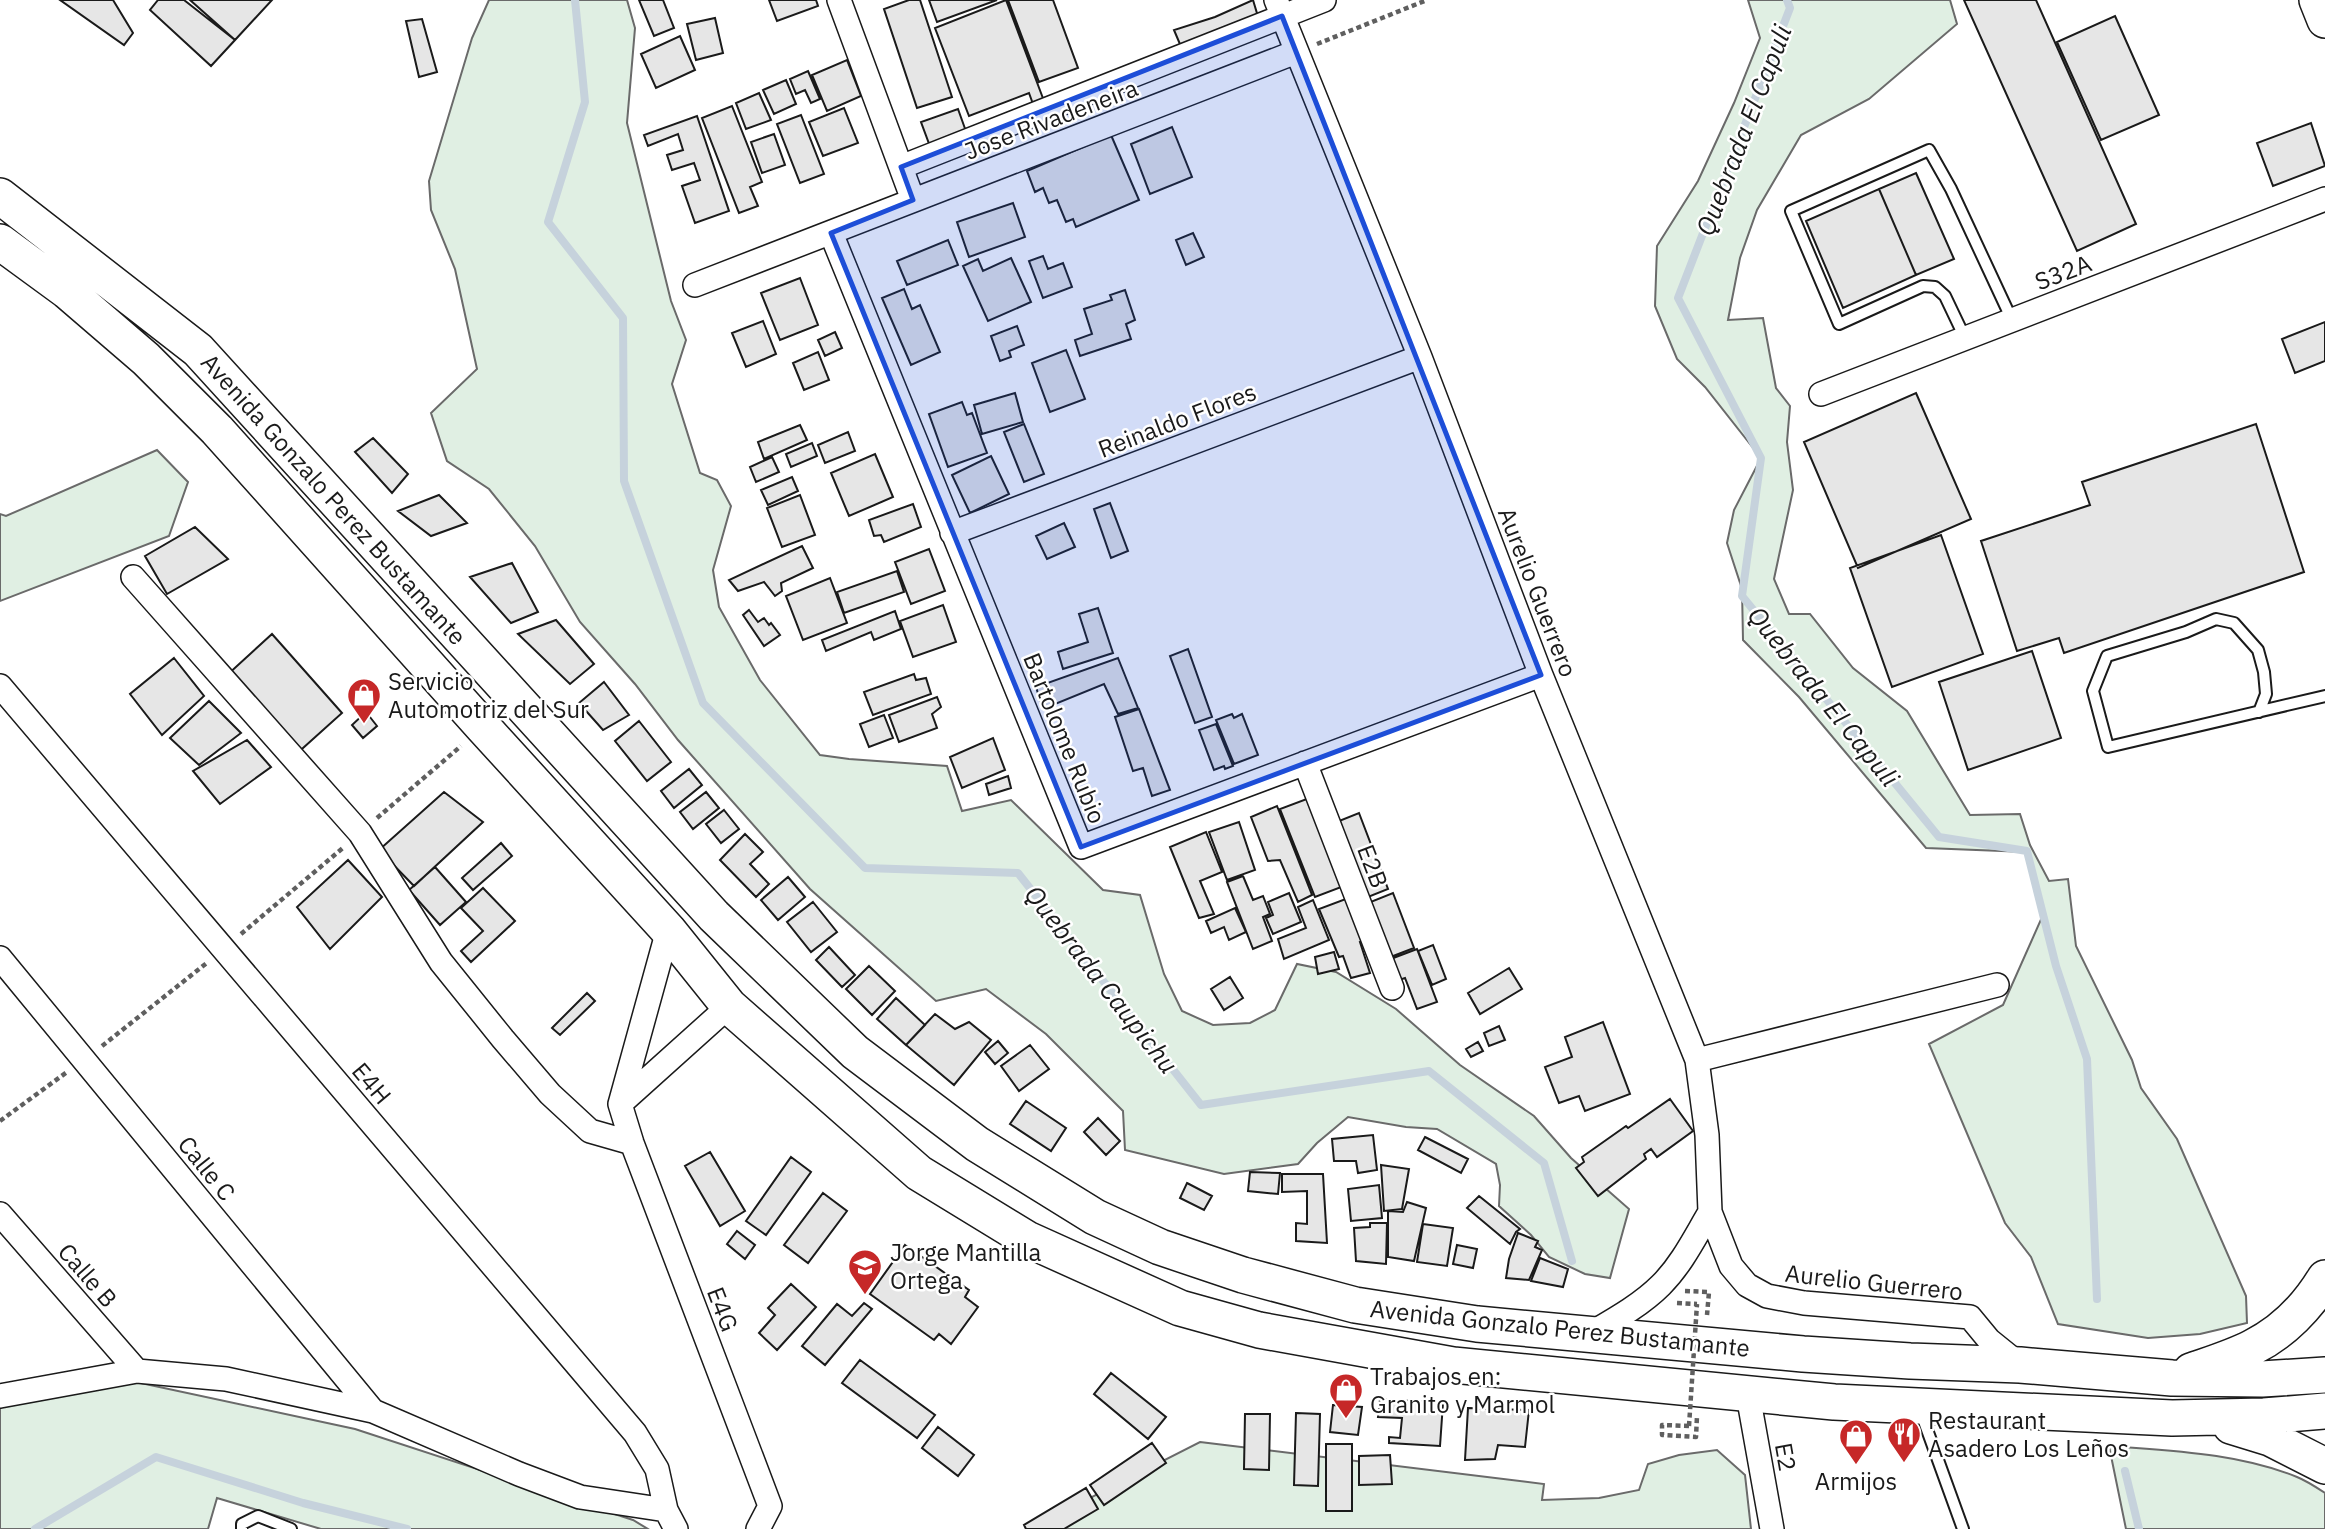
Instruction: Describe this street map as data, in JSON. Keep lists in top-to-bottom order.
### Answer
{
  "streets": {
    "main road": ["Avenida Gonzalo Perez Bustamante"],
    "street": [
      "Jose Rivadeneira",
      "S32A",
      "Reinaldo Flores",
      "Aurelio Guerrero",
      "Bartolome Rubio",
      "E2B",
      "E4H",
      "Calle C",
      "Calle B",
      "E4G",
      "E2"
    ]
  },
  "crossings": [
    ["Jose Rivadeneira", "Aurelio Guerrero"],
    ["Jose Rivadeneira", "Bartolome Rubio"],
    ["Reinaldo Flores", "Aurelio Guerrero"],
    ["Reinaldo Flores", "Bartolome Rubio"],
    ["Avenida Gonzalo Perez Bustamante", "Aurelio Guerrero"],
    ["Avenida Gonzalo Perez Bustamante", "E2"],
    ["Aurelio Guerrero", "Bartolome Rubio"],
    ["Bartolome Rubio", "E2B"]
  ],
  "water": ["Quebrada El Capuli", "Quebrada Caupichu"],
  "places": {
    "shop": ["Servicio Automotriz del Sur", "Trabajos en: Granito y Marmol", "Armijos"],
    "school or university": ["Jorge Mantilla Ortega"],
    "restaurant": ["Restaurant Asadero Los Leños"]
  }
}
